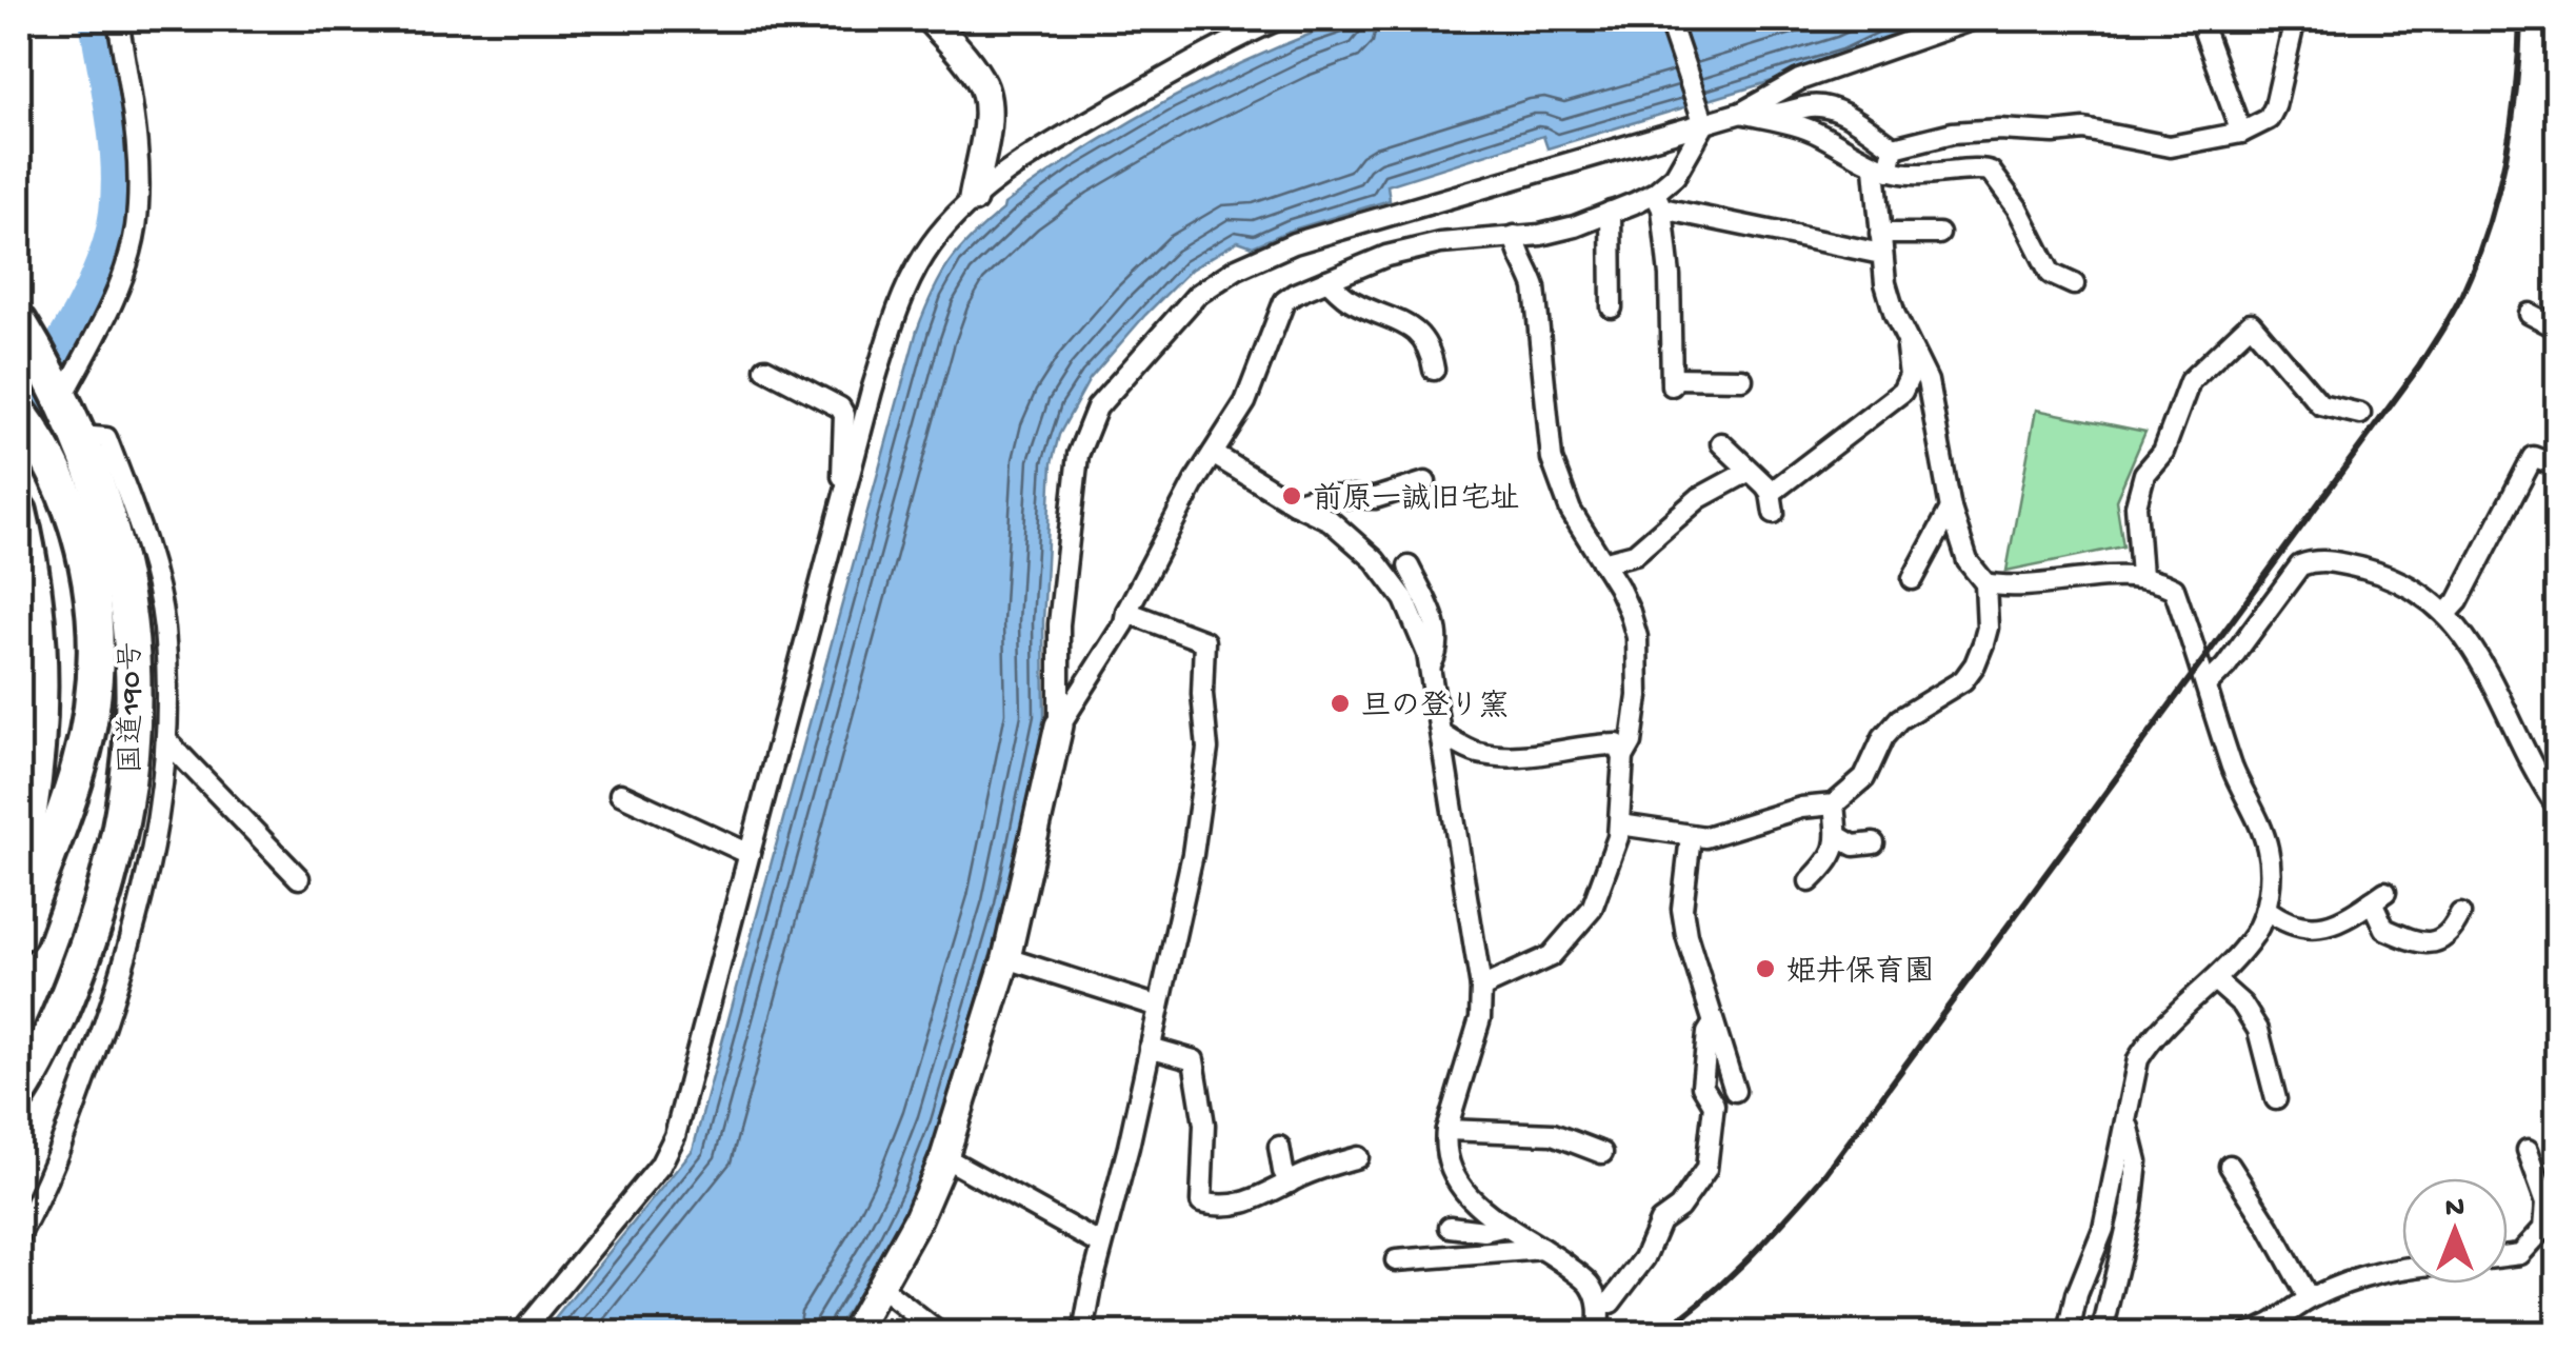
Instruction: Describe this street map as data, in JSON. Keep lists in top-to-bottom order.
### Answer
{
  "streets": {
    "highway": ["国道190号"]
  },
  "places": ["前原一誠旧宅址", "旦の登り窯", "姫井保育園"],
  "north": "top"
}
